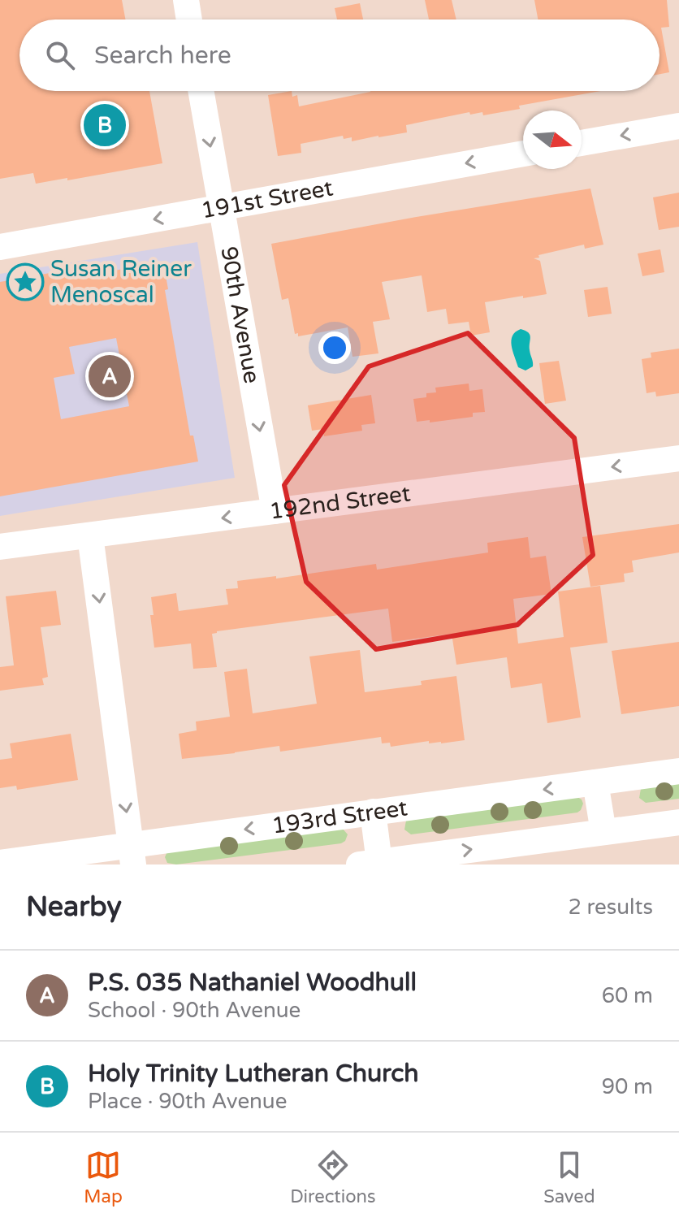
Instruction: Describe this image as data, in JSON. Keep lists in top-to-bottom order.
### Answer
{
  "streets": {
    "street": [
      "191st Street",
      "90th Avenue",
      "192nd Street",
      "193rd Street"
    ]
  },
  "crossings": [
    ["191st Street", "90th Avenue"],
    ["90th Avenue", "192nd Street"]
  ],
  "one_way": ["191st Street", "90th Avenue", "192nd Street"],
  "places": {
    "place": ["Susan Reiner Menoscal"]
  },
  "north": "right",
  "page": {
    "search": "Search here",
    "pins": ["B", "A"],
    "heading": ["Nearby", "2 results"],
    "list": [
      {
        "mark": "A",
        "name": "P.S. 035 Nathaniel Woodhull",
        "note": "School · 90th Avenue",
        "value": "60 m"
      },
      {
        "mark": "B",
        "name": "Holy Trinity Lutheran Church",
        "note": "Place · 90th Avenue",
        "value": "90 m"
      }
    ],
    "nav": ["Map", "Directions", "Saved"]
  }
}
